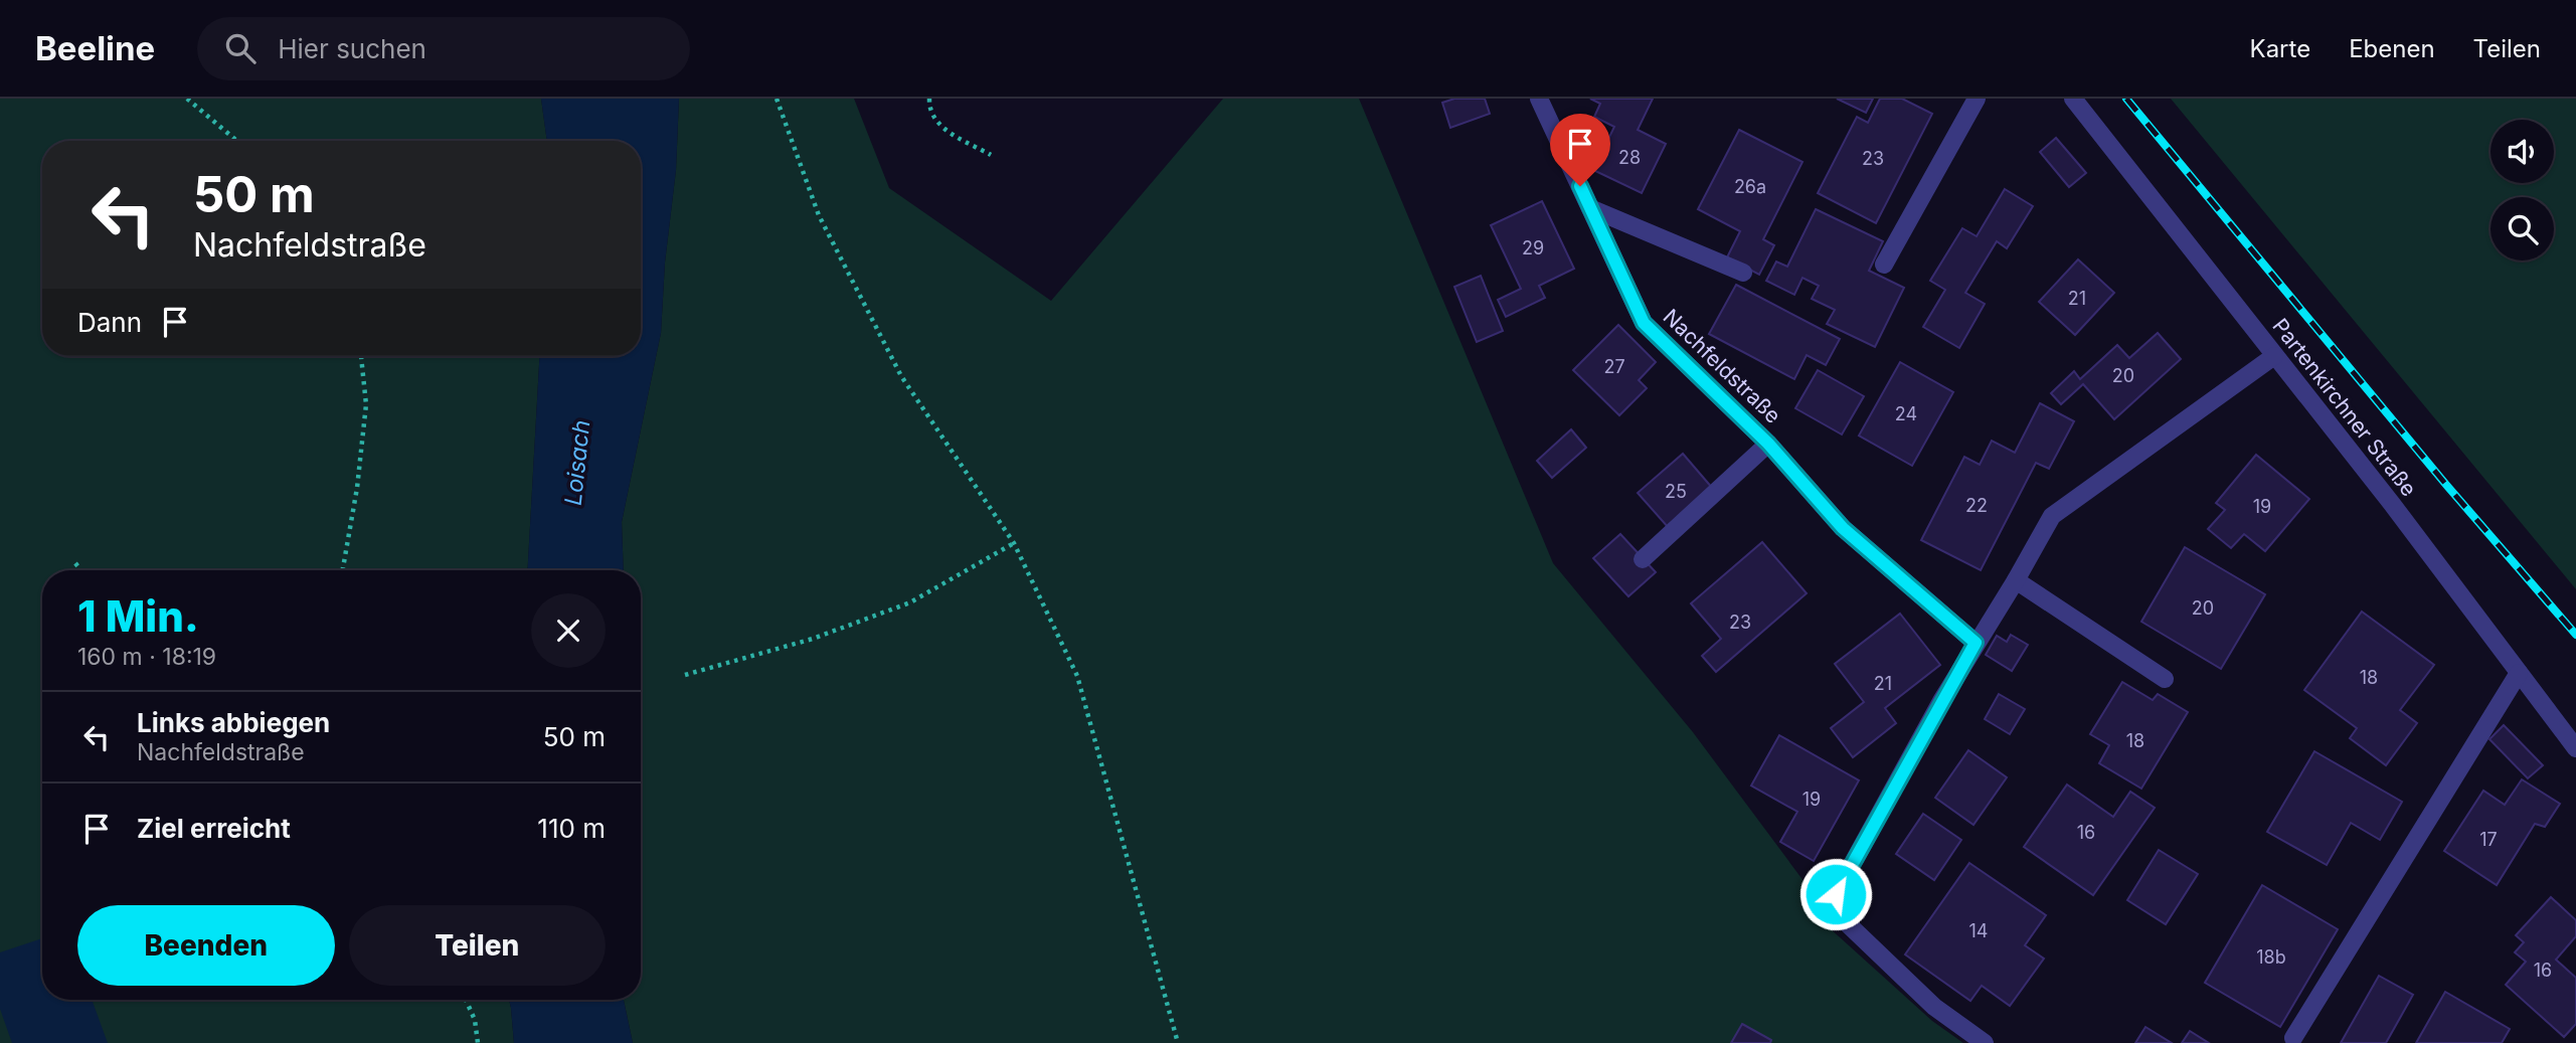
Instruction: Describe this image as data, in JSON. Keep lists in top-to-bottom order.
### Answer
{
  "streets": {
    "street": ["Nachfeldstraße", "Partenkirchner Straße"]
  },
  "water": ["Loisach"],
  "house_numbers": [
    "28",
    "23",
    "26a",
    "29",
    "21",
    "27",
    "20",
    "24",
    "25",
    "22",
    "19",
    "20",
    "23",
    "18",
    "21",
    "18",
    "19",
    "16",
    "17",
    "14",
    "18b",
    "16"
  ],
  "page": {
    "header": "Beeline",
    "search": "Hier suchen",
    "nav": ["Karte", "Ebenen", "Teilen"],
    "turn": ["50 m", "Nachfeldstraße"],
    "then": "Dann",
    "heading": ["1 Min.", "160 m · 18:19"],
    "list": [
      {
        "name": "Links abbiegen",
        "note": "Nachfeldstraße",
        "value": "50 m"
      },
      {
        "name": "Ziel erreicht",
        "value": "110 m"
      }
    ],
    "buttons": ["Beenden", "Teilen"]
  }
}
